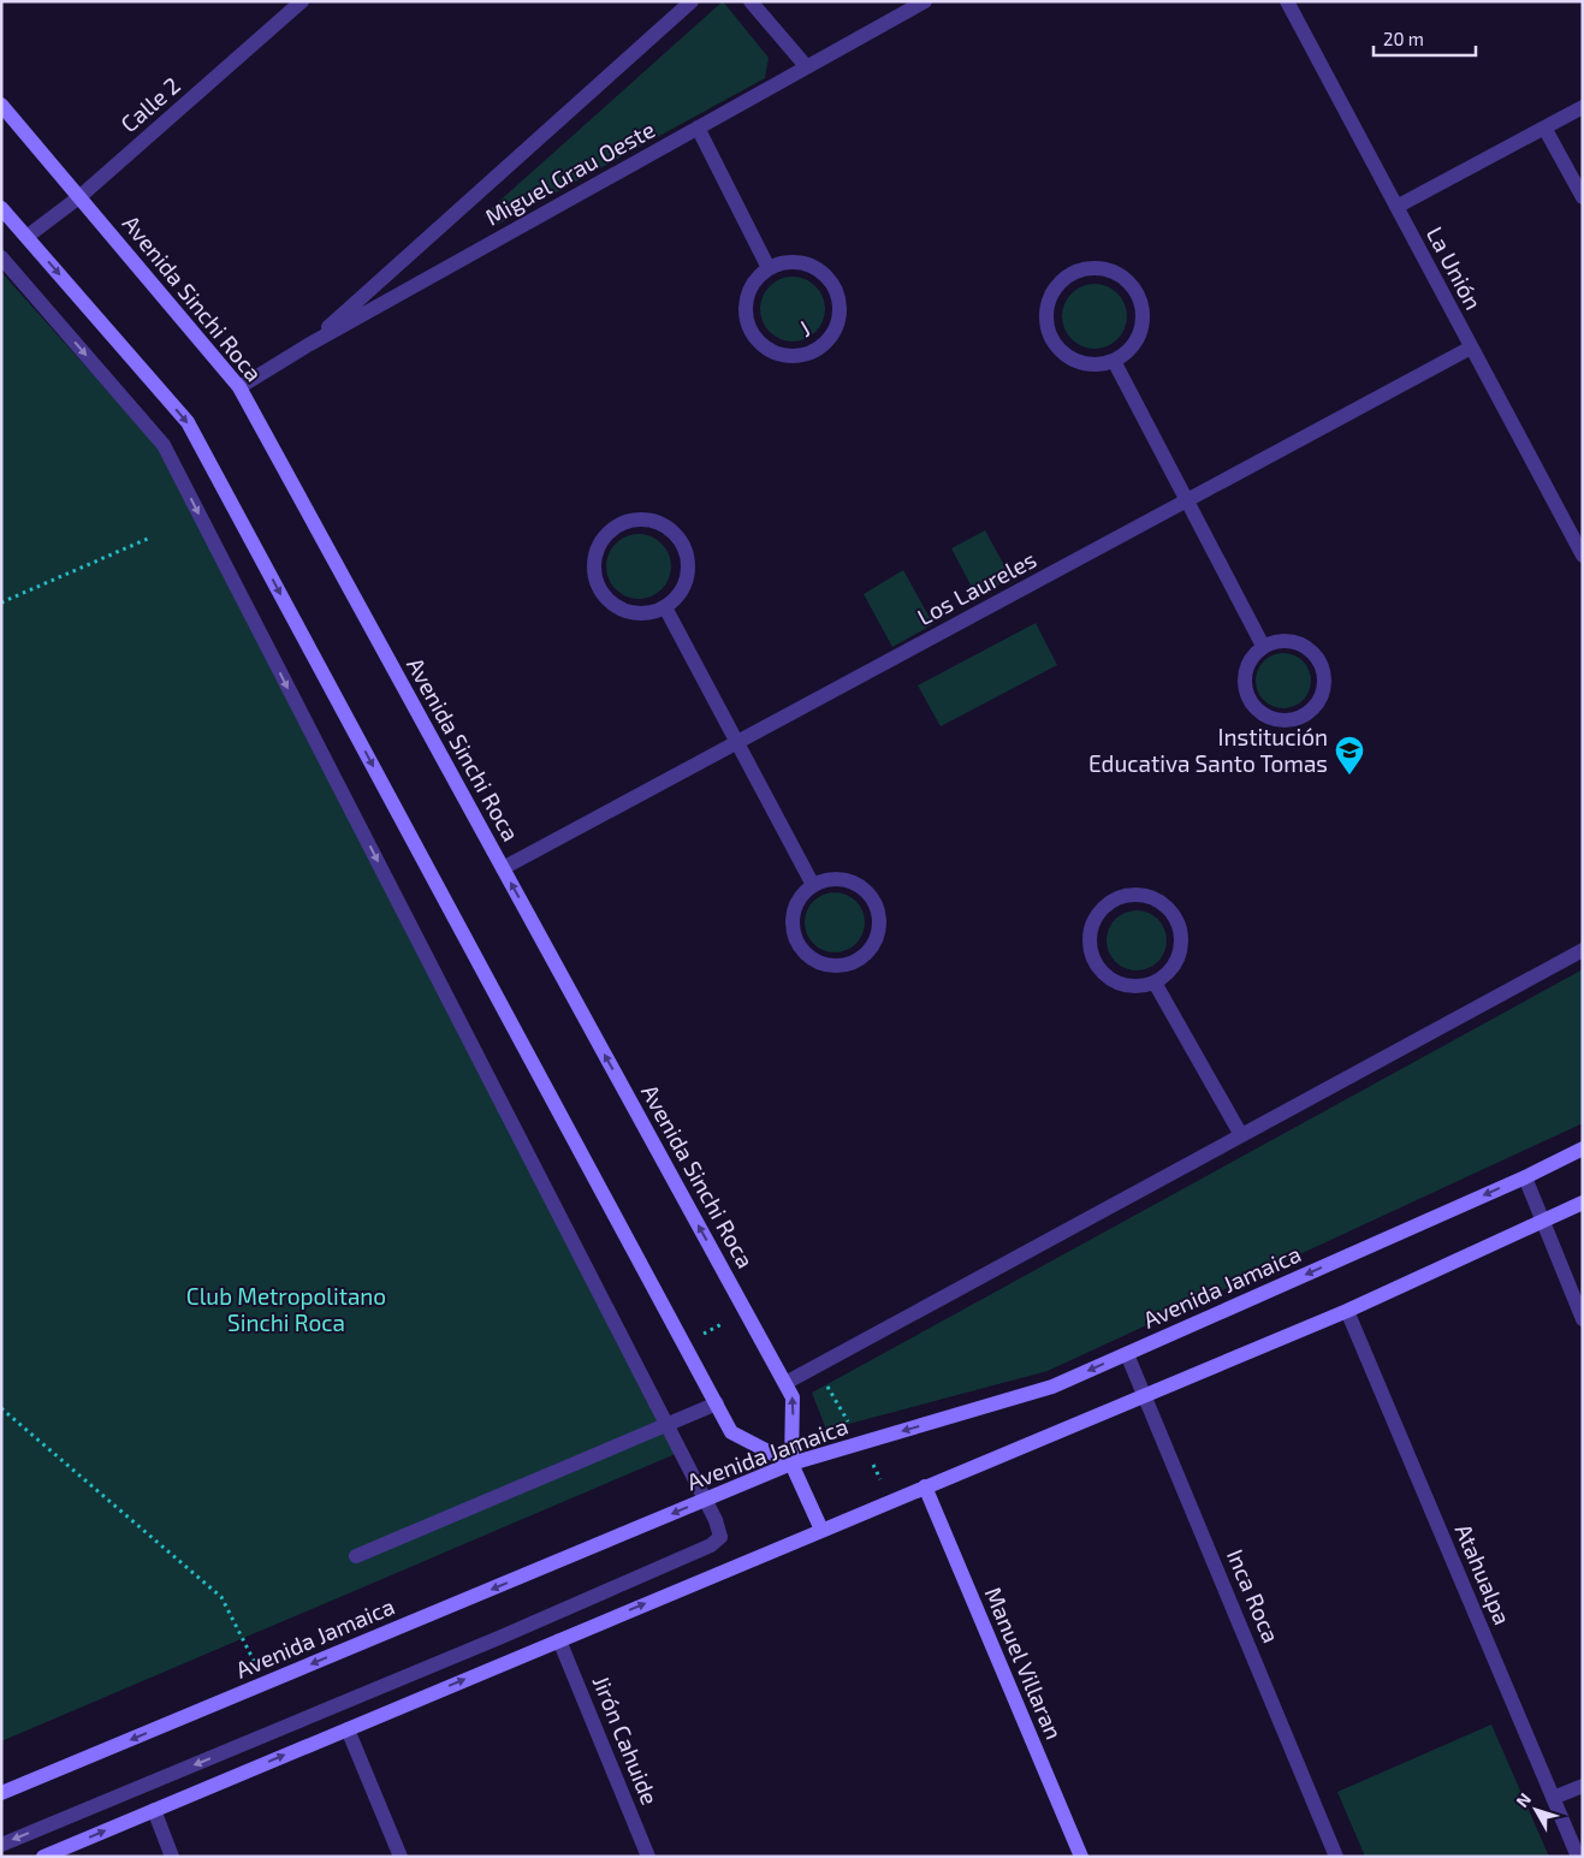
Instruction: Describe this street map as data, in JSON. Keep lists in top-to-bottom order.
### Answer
{
  "streets": {
    "main road": ["Avenida Sinchi Roca", "Avenida Jamaica", "Manuel Villaran"],
    "street": [
      "Calle 2",
      "Miguel Grau Oeste",
      "La Unión",
      "J",
      "Los Laureles",
      "Atahualpa",
      "Inca Roca",
      "Jirón Cahuide"
    ]
  },
  "crossings": [
    ["Calle 2", "Avenida Sinchi Roca"],
    ["Miguel Grau Oeste", "Avenida Sinchi Roca"],
    ["La Unión", "Los Laureles"],
    ["Avenida Sinchi Roca", "Los Laureles"],
    ["Avenida Sinchi Roca", "Avenida Jamaica"],
    ["Avenida Jamaica", "Inca Roca"]
  ],
  "parks": ["Club Metropolitano Sinchi Roca"],
  "places": {
    "school or university": ["Institución Educativa Santo Tomas"]
  },
  "scale_bar": "20 m",
  "north": "top left"
}
